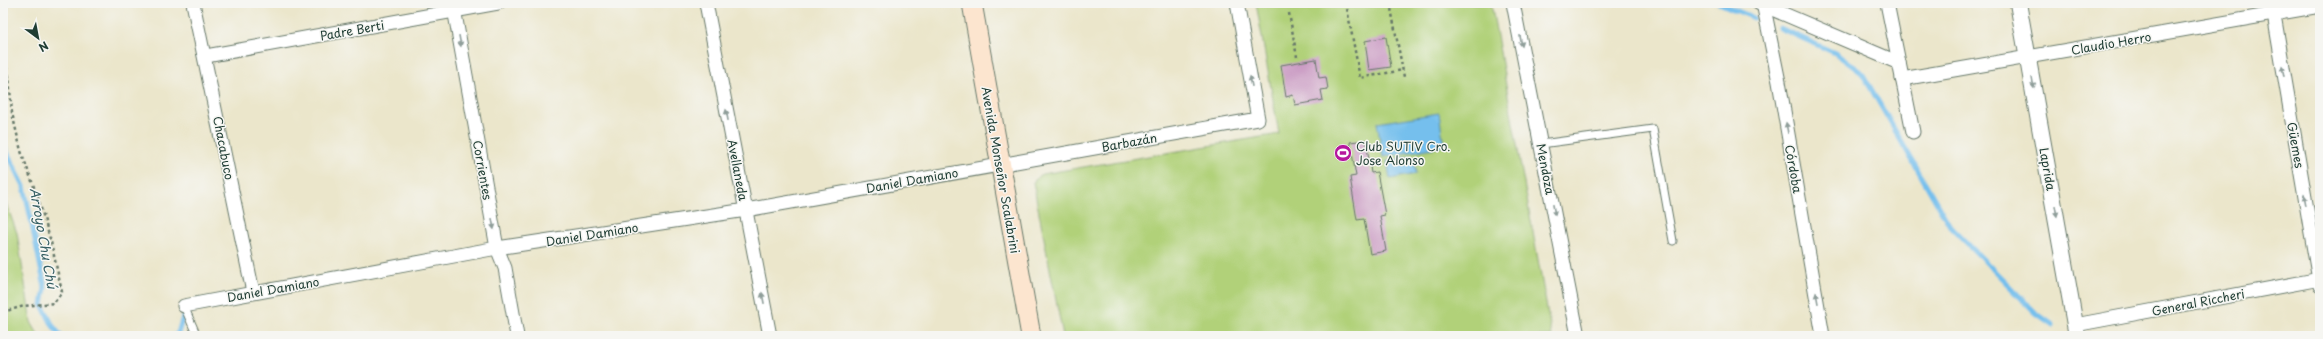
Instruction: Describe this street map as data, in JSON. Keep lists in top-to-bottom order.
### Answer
{
  "streets": {
    "main road": ["Avenida Monseñor Scalabrini"],
    "street": [
      "Padre Berti",
      "Claudio Herro",
      "Barbazán",
      "Güemes",
      "Chacabuco",
      "Mendoza",
      "Córdoba",
      "Laprida",
      "Corrientes",
      "Avellaneda",
      "Daniel Damiano",
      "General Riccheri"
    ]
  },
  "crossings": [
    ["Padre Berti", "Chacabuco"],
    ["Padre Berti", "Corrientes"],
    ["Claudio Herro", "Güemes"],
    ["Claudio Herro", "Laprida"],
    ["Barbazán", "Avenida Monseñor Scalabrini"],
    ["Barbazán", "Daniel Damiano"],
    ["Güemes", "General Riccheri"],
    ["Chacabuco", "Daniel Damiano"],
    ["Laprida", "General Riccheri"],
    ["Corrientes", "Daniel Damiano"],
    ["Avellaneda", "Daniel Damiano"],
    ["Avenida Monseñor Scalabrini", "Daniel Damiano"]
  ],
  "one_way": [
    "Güemes",
    "Mendoza",
    "Córdoba",
    "Laprida",
    "Corrientes",
    "Avellaneda"
  ],
  "water": ["Arroyo Chu Chú"],
  "places": {
    "sports": ["Club SUTIV Cro. Jose Alonso"]
  },
  "north": "bottom right"
}
